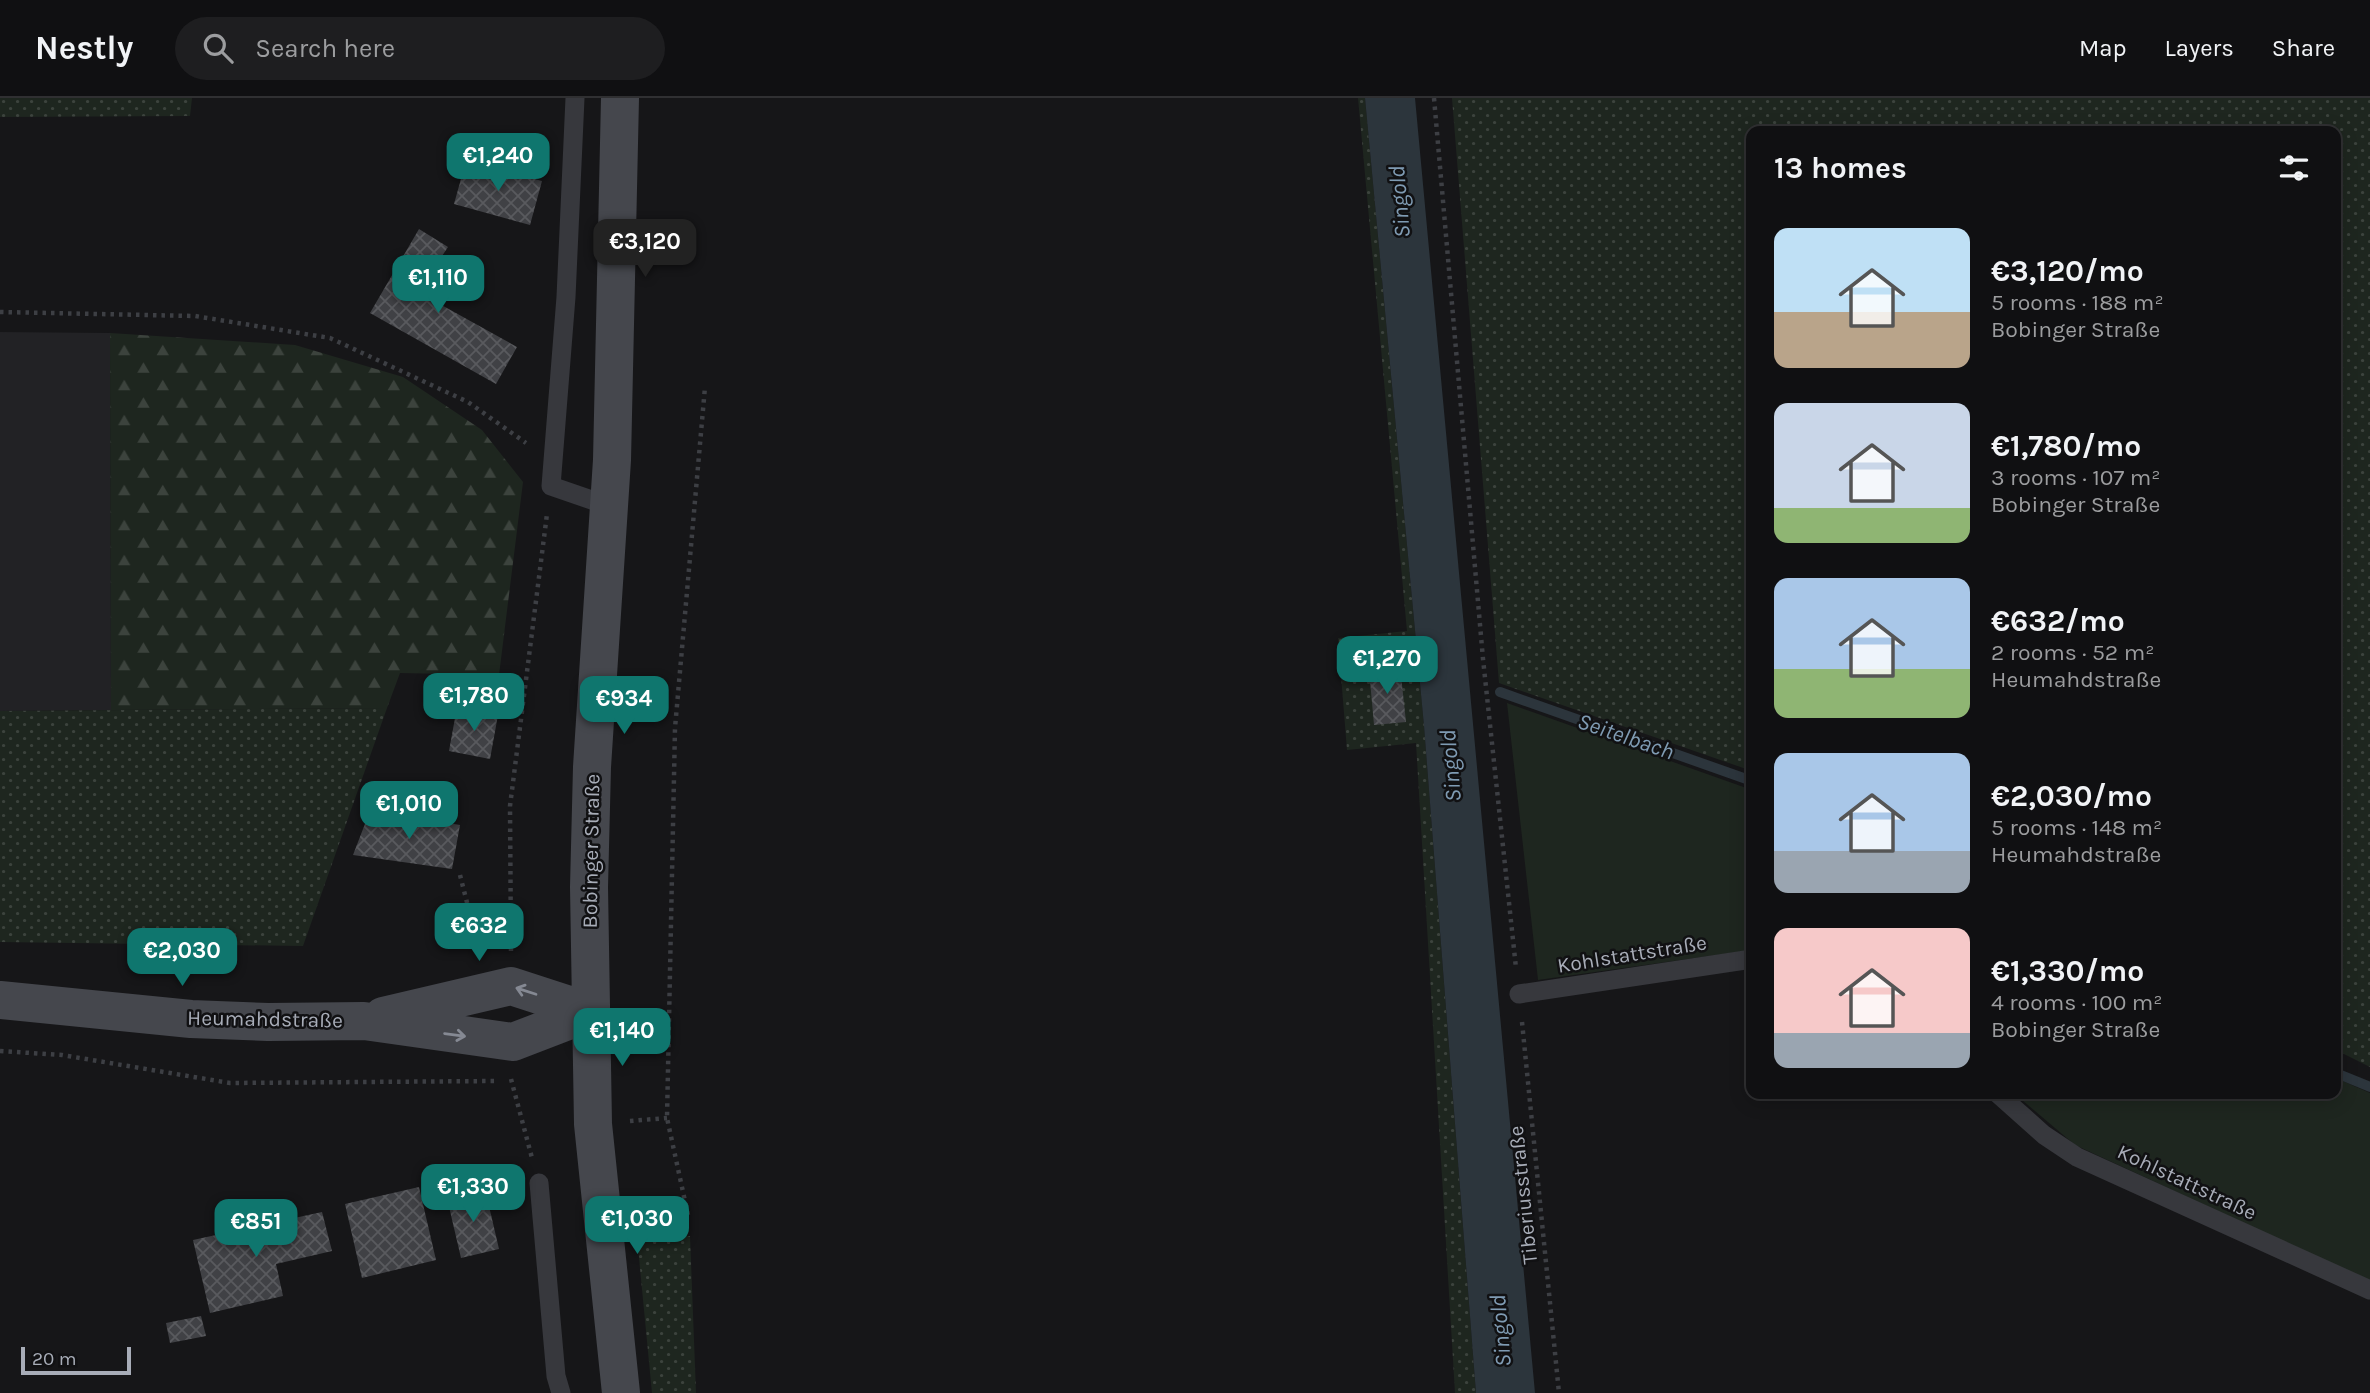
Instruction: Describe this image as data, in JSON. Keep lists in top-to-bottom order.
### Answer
{
  "streets": {
    "main road": ["Bobinger Straße", "Heumahdstraße"],
    "lane": ["Kohlstattstraße"],
    "path": ["Tiberiusstraße"]
  },
  "crossings": [
    ["Bobinger Straße", "Heumahdstraße"],
    ["Kohlstattstraße", "Tiberiusstraße"]
  ],
  "water": ["Singold", "Seitelbach"],
  "scale_bar": "20 m",
  "page": {
    "header": "Nestly",
    "search": "Search here",
    "nav": ["Map", "Layers", "Share"],
    "heading": "13 homes",
    "price": [
      "€1,240",
      "€3,120",
      "€1,110",
      "€1,270",
      "€1,780",
      "€934",
      "€1,010",
      "€632",
      "€2,030",
      "€1,140",
      "€1,330",
      "€1,030",
      "€851"
    ],
    "list": [
      {
        "name": "€3,120/mo",
        "note": "5 rooms · 188 m² · Bobinger Straße"
      },
      {
        "name": "€1,780/mo",
        "note": "3 rooms · 107 m² · Bobinger Straße"
      },
      {
        "name": "€632/mo",
        "note": "2 rooms · 52 m² · Heumahdstraße"
      },
      {
        "name": "€2,030/mo",
        "note": "5 rooms · 148 m² · Heumahdstraße"
      },
      {
        "name": "€1,330/mo",
        "note": "4 rooms · 100 m² · Bobinger Straße"
      }
    ],
    "scale": "20 m"
  }
}
